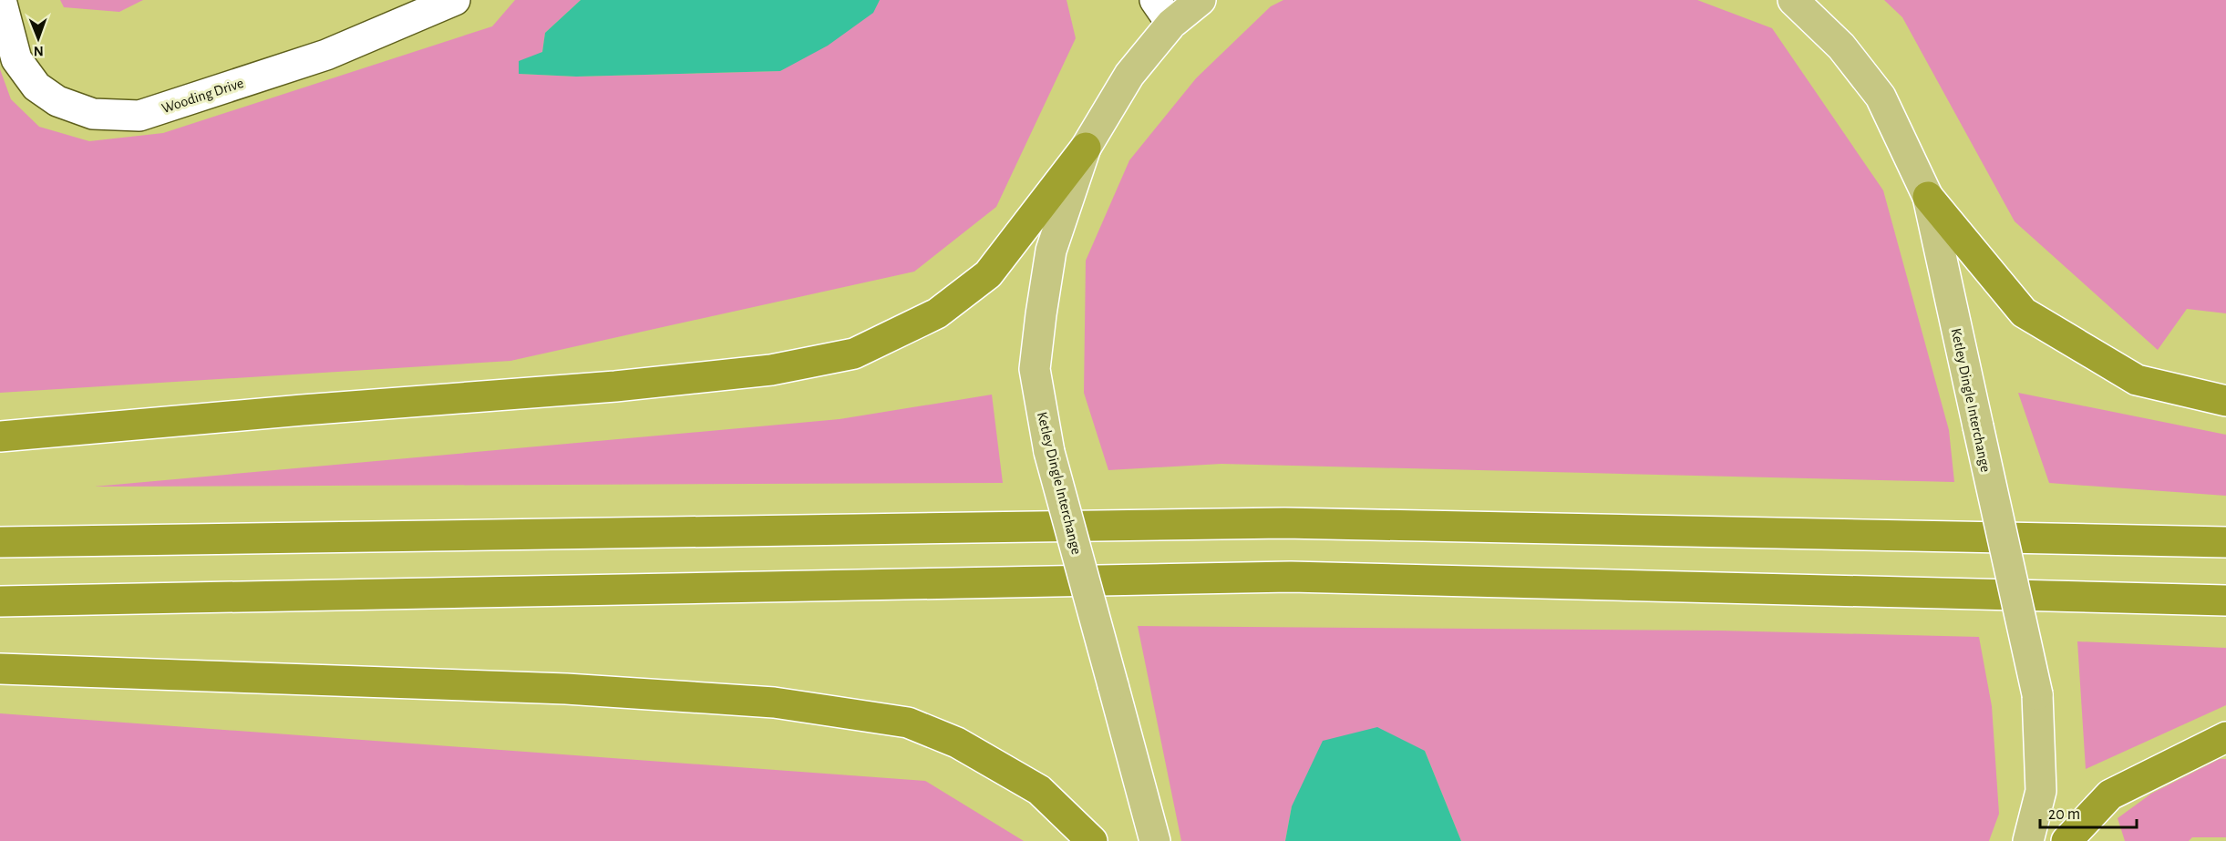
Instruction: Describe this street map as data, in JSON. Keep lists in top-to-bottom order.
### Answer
{
  "streets": {
    "main road": ["Ketley Dingle Interchange"],
    "street": ["Wooding Drive"]
  },
  "scale_bar": "20 m",
  "north": "bottom"
}
